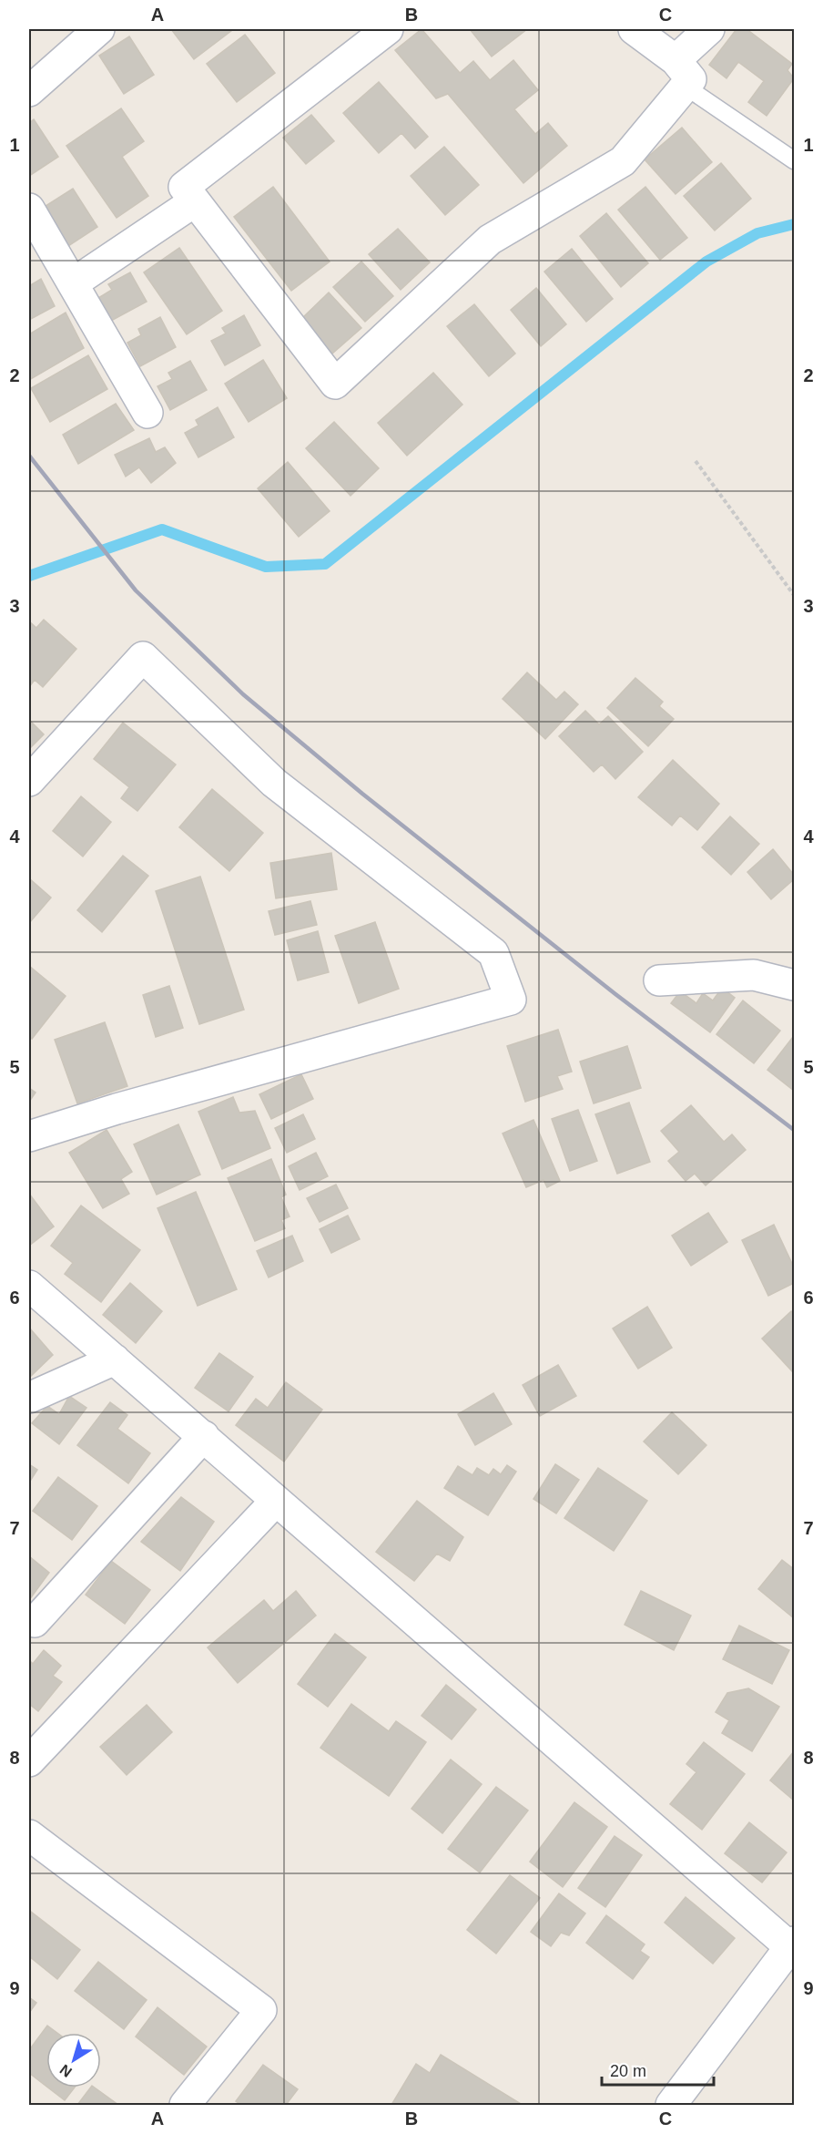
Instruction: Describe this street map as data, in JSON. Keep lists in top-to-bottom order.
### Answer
{
  "scale_bar": "20 m",
  "north": "bottom left",
  "grid": {
    "columns": ["A", "B", "C"],
    "rows": [
      "1",
      "2",
      "3",
      "4",
      "5",
      "6",
      "7",
      "8",
      "9"
    ]
  }
}
